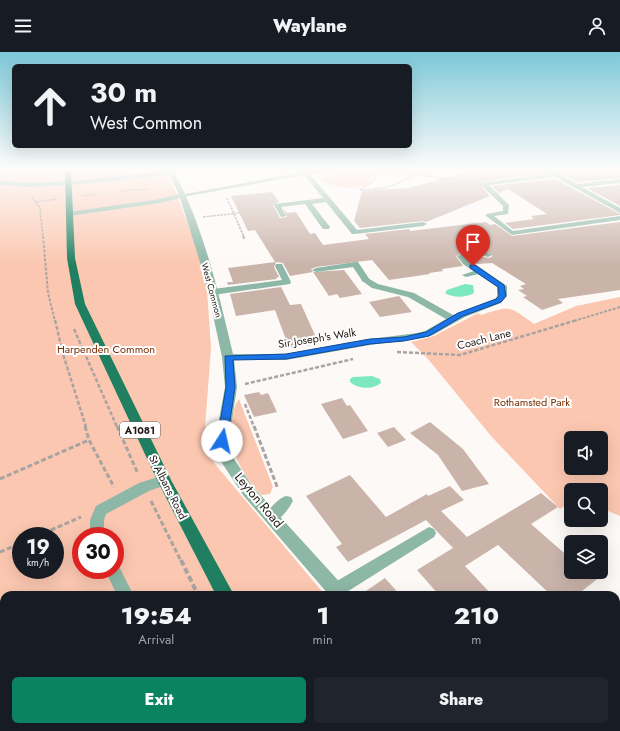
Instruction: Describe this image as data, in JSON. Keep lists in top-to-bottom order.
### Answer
{
  "streets": {
    "main road": ["A1081", "St Albans Road"],
    "street": ["West Common", "Sir Joseph's Walk", "Leyton Road"],
    "path": ["Coach Lane"]
  },
  "crossings": [
    ["West Common", "Sir Joseph's Walk"],
    ["West Common", "Leyton Road"]
  ],
  "parks": ["Harpenden Common", "Rothamsted Park"],
  "page": {
    "header": "Waylane",
    "turn": ["30 m", "West Common"],
    "speed": "19 km/h",
    "limit": "30",
    "eta": [
      "19:54",
      "Arrival",
      "1",
      "min",
      "210",
      "m"
    ],
    "buttons": ["Exit", "Share"]
  }
}
